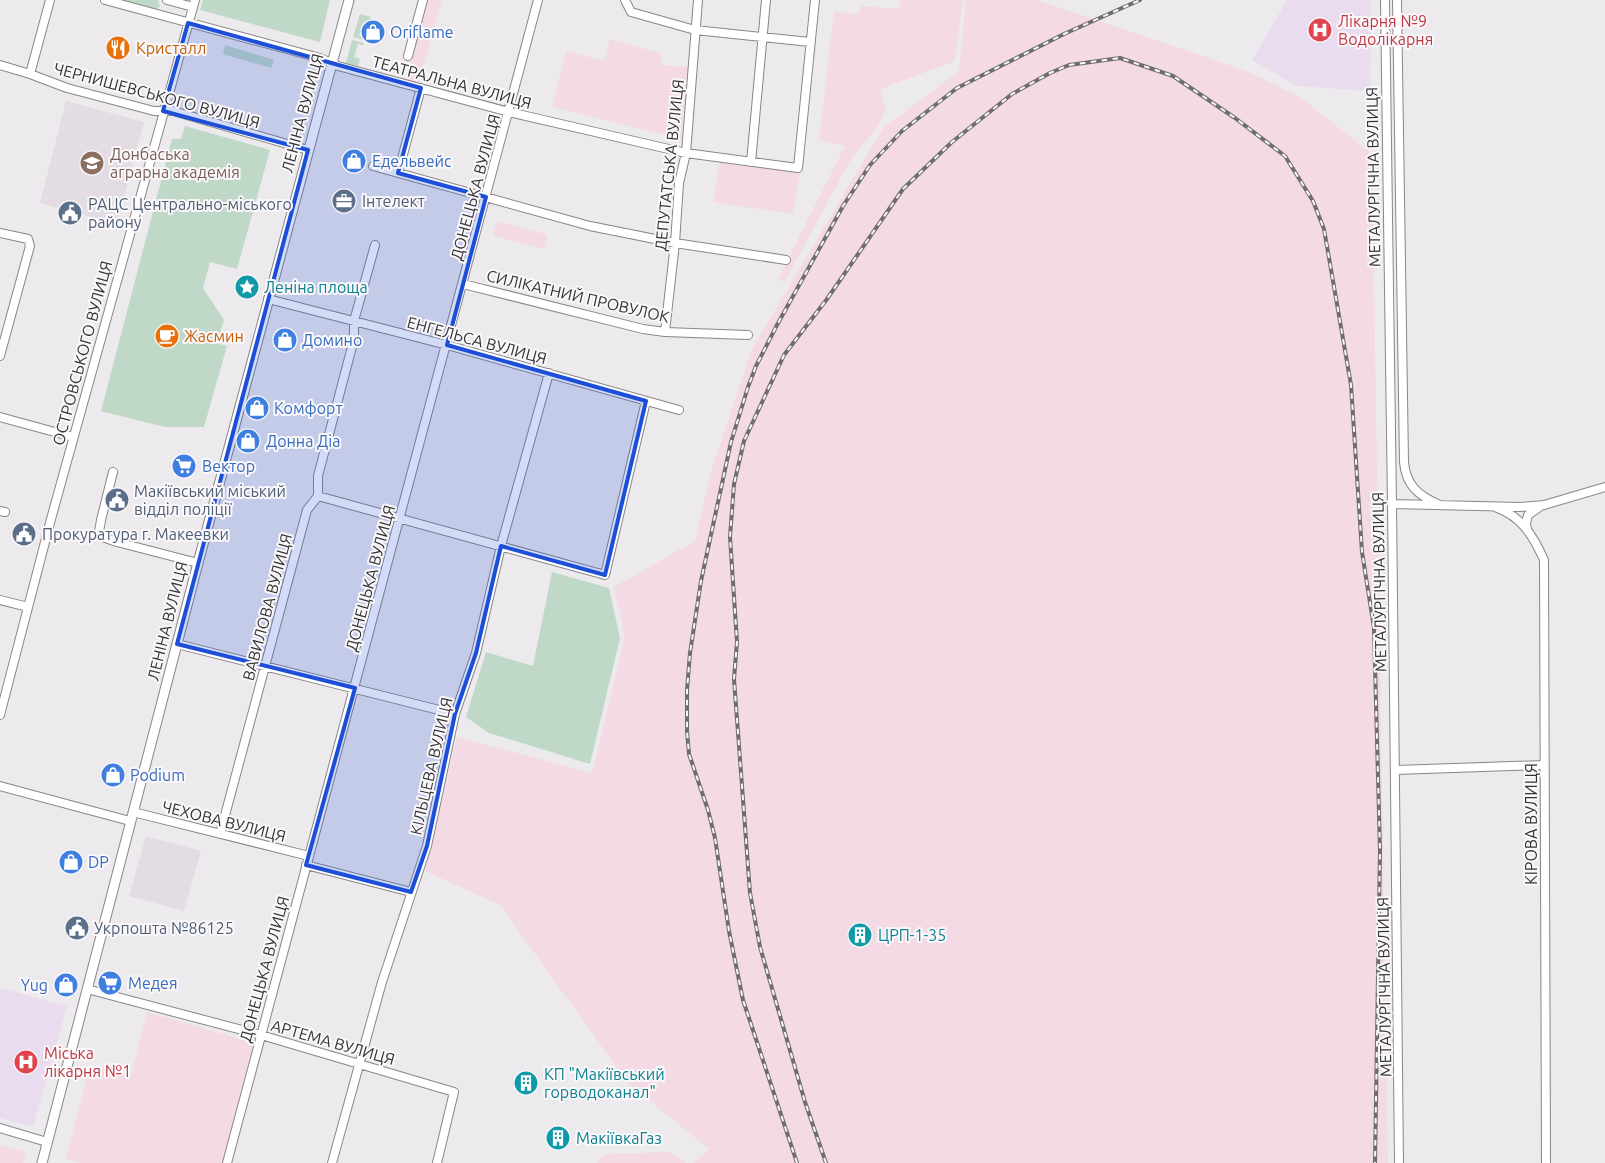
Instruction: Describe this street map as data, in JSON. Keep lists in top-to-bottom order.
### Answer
{
  "streets": {
    "main road": ["ЛЕНІНА ВУЛИЦЯ"],
    "street": [
      "ТЕАТРАЛЬНА ВУЛИЦЯ",
      "ЧЕРНИШЕВСЬКОГО ВУЛИЦЯ",
      "ДЕПУТАТСЬКА ВУЛИЦЯ",
      "МЕТАЛУРГІЧНА ВУЛИЦЯ",
      "ДОНЕЦЬКА ВУЛИЦЯ",
      "СИЛІКАТНИЙ ПРОВУЛОК",
      "ЕНГЕЛЬСА ВУЛИЦЯ",
      "ОСТРОВСЬКОГО ВУЛИЦЯ",
      "ВАВИЛОВА ВУЛИЦЯ",
      "КІЛЬЦЕВА ВУЛИЦЯ",
      "ЧЕХОВА ВУЛИЦЯ",
      "КІРОВА ВУЛИЦЯ",
      "АРТЕМА ВУЛИЦЯ"
    ]
  },
  "crossings": [
    ["ТЕАТРАЛЬНА ВУЛИЦЯ", "ЛЕНІНА ВУЛИЦЯ"],
    ["ТЕАТРАЛЬНА ВУЛИЦЯ", "ДЕПУТАТСЬКА ВУЛИЦЯ"],
    ["ТЕАТРАЛЬНА ВУЛИЦЯ", "ДОНЕЦЬКА ВУЛИЦЯ"],
    ["ТЕАТРАЛЬНА ВУЛИЦЯ", "ОСТРОВСЬКОГО ВУЛИЦЯ"],
    ["ЧЕРНИШЕВСЬКОГО ВУЛИЦЯ", "ЛЕНІНА ВУЛИЦЯ"],
    ["ЧЕРНИШЕВСЬКОГО ВУЛИЦЯ", "ОСТРОВСЬКОГО ВУЛИЦЯ"],
    ["ЛЕНІНА ВУЛИЦЯ", "ЕНГЕЛЬСА ВУЛИЦЯ"],
    ["ЛЕНІНА ВУЛИЦЯ", "ЧЕХОВА ВУЛИЦЯ"],
    ["ЛЕНІНА ВУЛИЦЯ", "АРТЕМА ВУЛИЦЯ"],
    ["ДЕПУТАТСЬКА ВУЛИЦЯ", "СИЛІКАТНИЙ ПРОВУЛОК"],
    ["ДОНЕЦЬКА ВУЛИЦЯ", "СИЛІКАТНИЙ ПРОВУЛОК"],
    ["ДОНЕЦЬКА ВУЛИЦЯ", "ЕНГЕЛЬСА ВУЛИЦЯ"],
    ["ДОНЕЦЬКА ВУЛИЦЯ", "ЧЕХОВА ВУЛИЦЯ"],
    ["ДОНЕЦЬКА ВУЛИЦЯ", "АРТЕМА ВУЛИЦЯ"],
    ["ЕНГЕЛЬСА ВУЛИЦЯ", "ВАВИЛОВА ВУЛИЦЯ"],
    ["ЕНГЕЛЬСА ВУЛИЦЯ", "КІЛЬЦЕВА ВУЛИЦЯ"],
    ["ВАВИЛОВА ВУЛИЦЯ", "ЧЕХОВА ВУЛИЦЯ"],
    ["КІЛЬЦЕВА ВУЛИЦЯ", "АРТЕМА ВУЛИЦЯ"]
  ],
  "places": {
    "hospital": ["Лікарня №9 Водолікарня", "Міська лікарня №1"],
    "shop": [
      "Oriflame",
      "Едельвейс",
      "Домино",
      "Комфорт",
      "Донна Діа",
      "Podium",
      "DP",
      "Yug"
    ],
    "restaurant": ["Кристалл"],
    "school or university": ["Донбаська аграрна академія"],
    "office": ["Інтелект"],
    "public building": [
      "РАЦС Центрально-міського району",
      "Макіївський міський відділ поліції",
      "Прокуратура г. Макеевки",
      "Укрпошта №86125"
    ],
    "place": ["Леніна площа"],
    "cafe": ["Жасмин"],
    "supermarket": ["Вектор", "Медея"],
    "building": ["ЦРП-1-35", "КП \"Макіївський горводоканал\"", "МакіївкаГаз"]
  }
}
